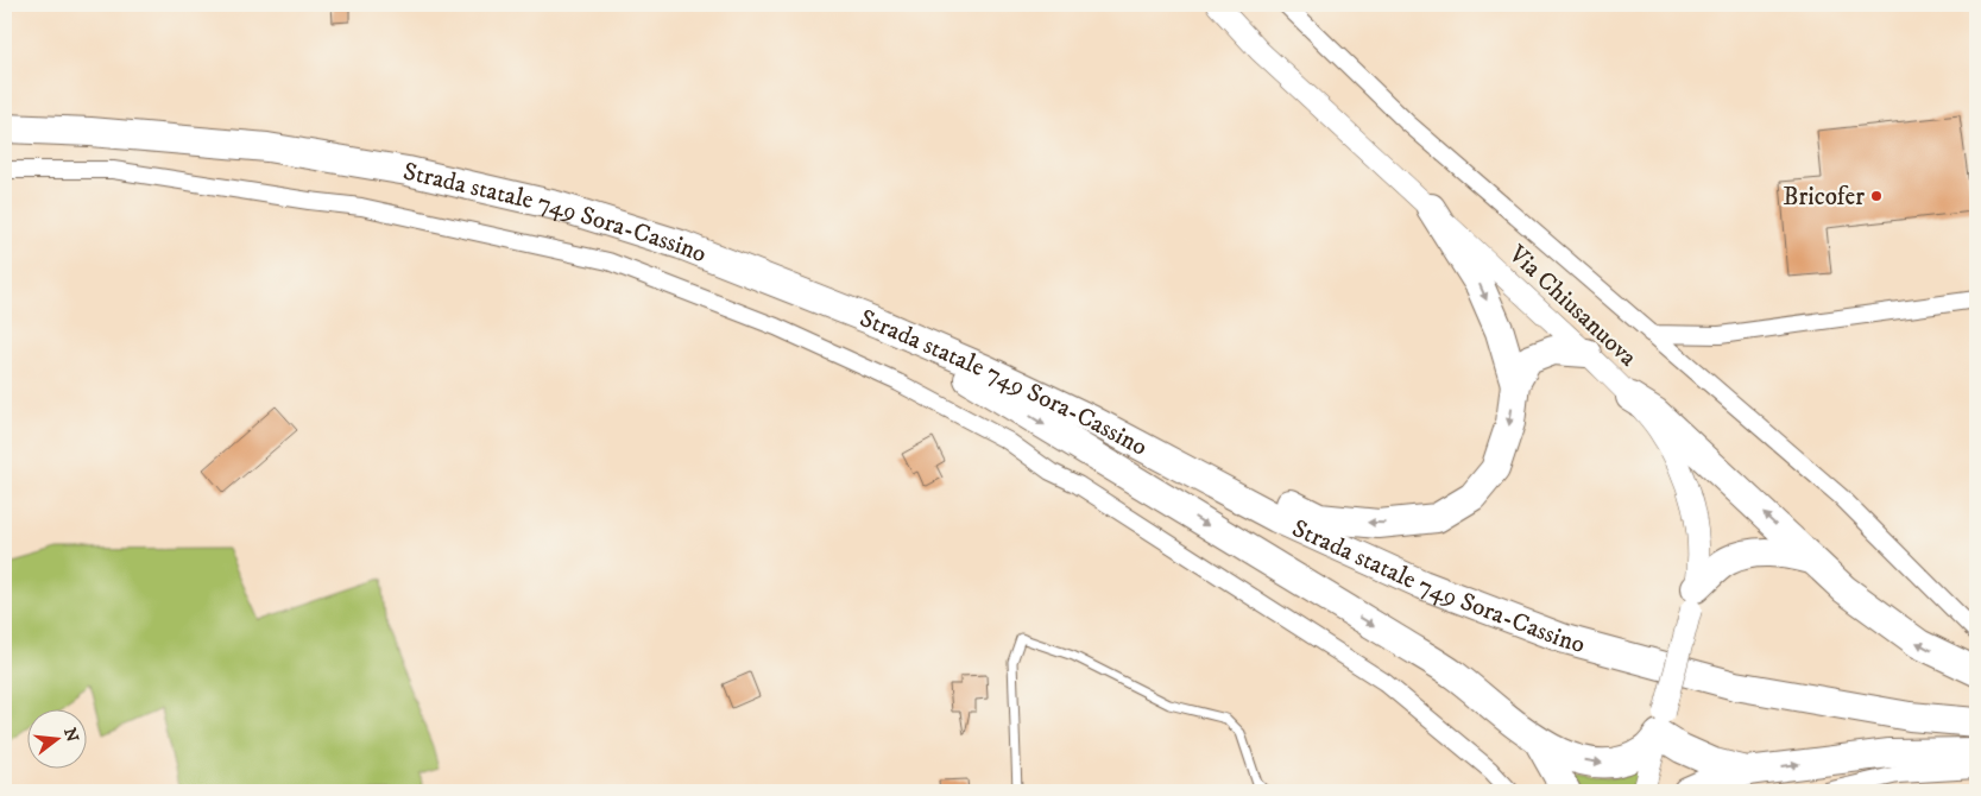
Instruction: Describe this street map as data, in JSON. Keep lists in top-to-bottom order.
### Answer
{
  "streets": {
    "highway": ["Strada statale 749 Sora-Cassino"],
    "street": ["Via Chiusanuova"]
  },
  "places": ["Bricofer"],
  "north": "right"
}
